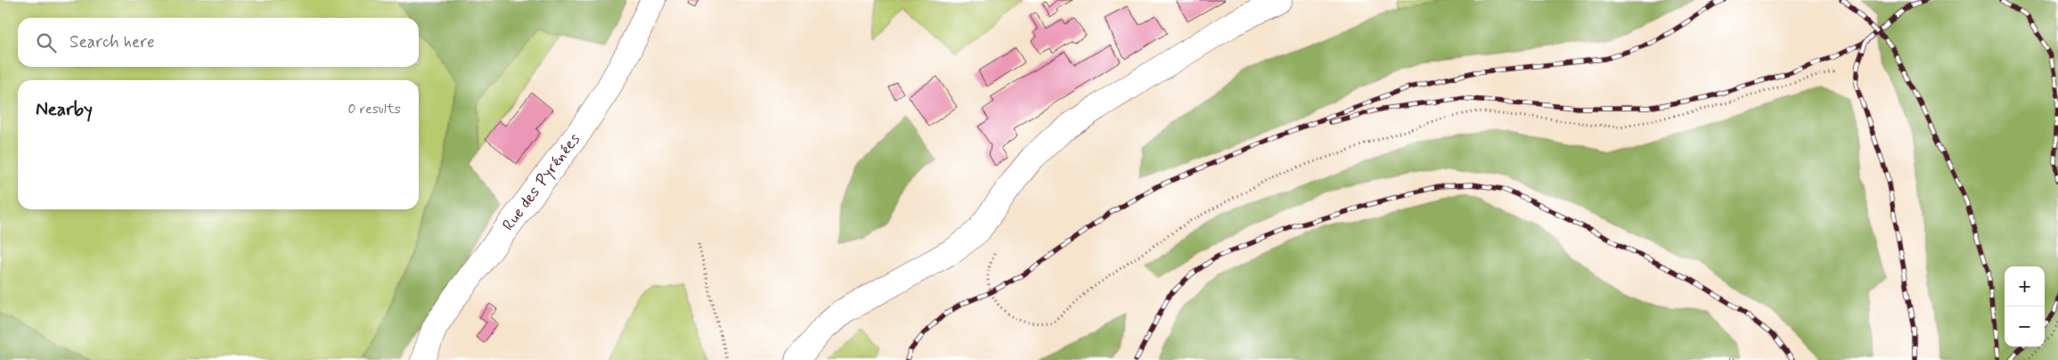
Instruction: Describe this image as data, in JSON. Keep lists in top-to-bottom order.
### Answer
{
  "streets": {
    "street": ["Rue des Pyrénées"]
  },
  "page": {
    "search": "Search here",
    "heading": ["Nearby", "0 results"],
    "map_buttons": ["+", "−"]
  }
}
